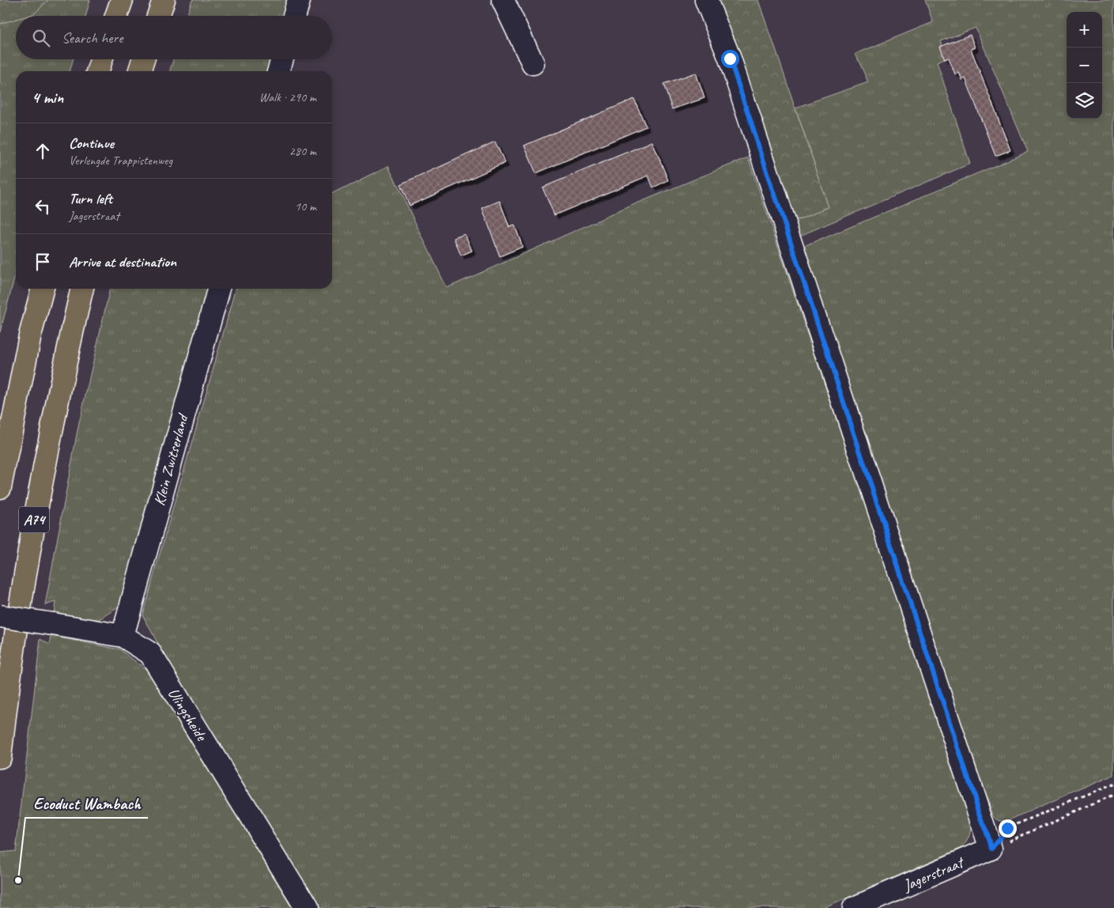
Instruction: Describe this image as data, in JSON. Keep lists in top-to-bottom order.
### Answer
{
  "streets": {
    "highway": ["A74"],
    "street": ["Klein Zwitserland", "Ulingsheide", "Jagerstraat"]
  },
  "crossings": [
    ["Klein Zwitserland", "Ulingsheide"]
  ],
  "places": ["Ecoduct Wambach"],
  "page": {
    "map_buttons": ["+", "−"],
    "search": "Search here",
    "heading": ["4 min", "Walk · 290 m"],
    "list": [
      ["Continue", "Verlengde Trappistenweg", "280 m"],
      ["Turn left", "Jagerstraat", "10 m"],
      "Arrive at destination"
    ]
  }
}
